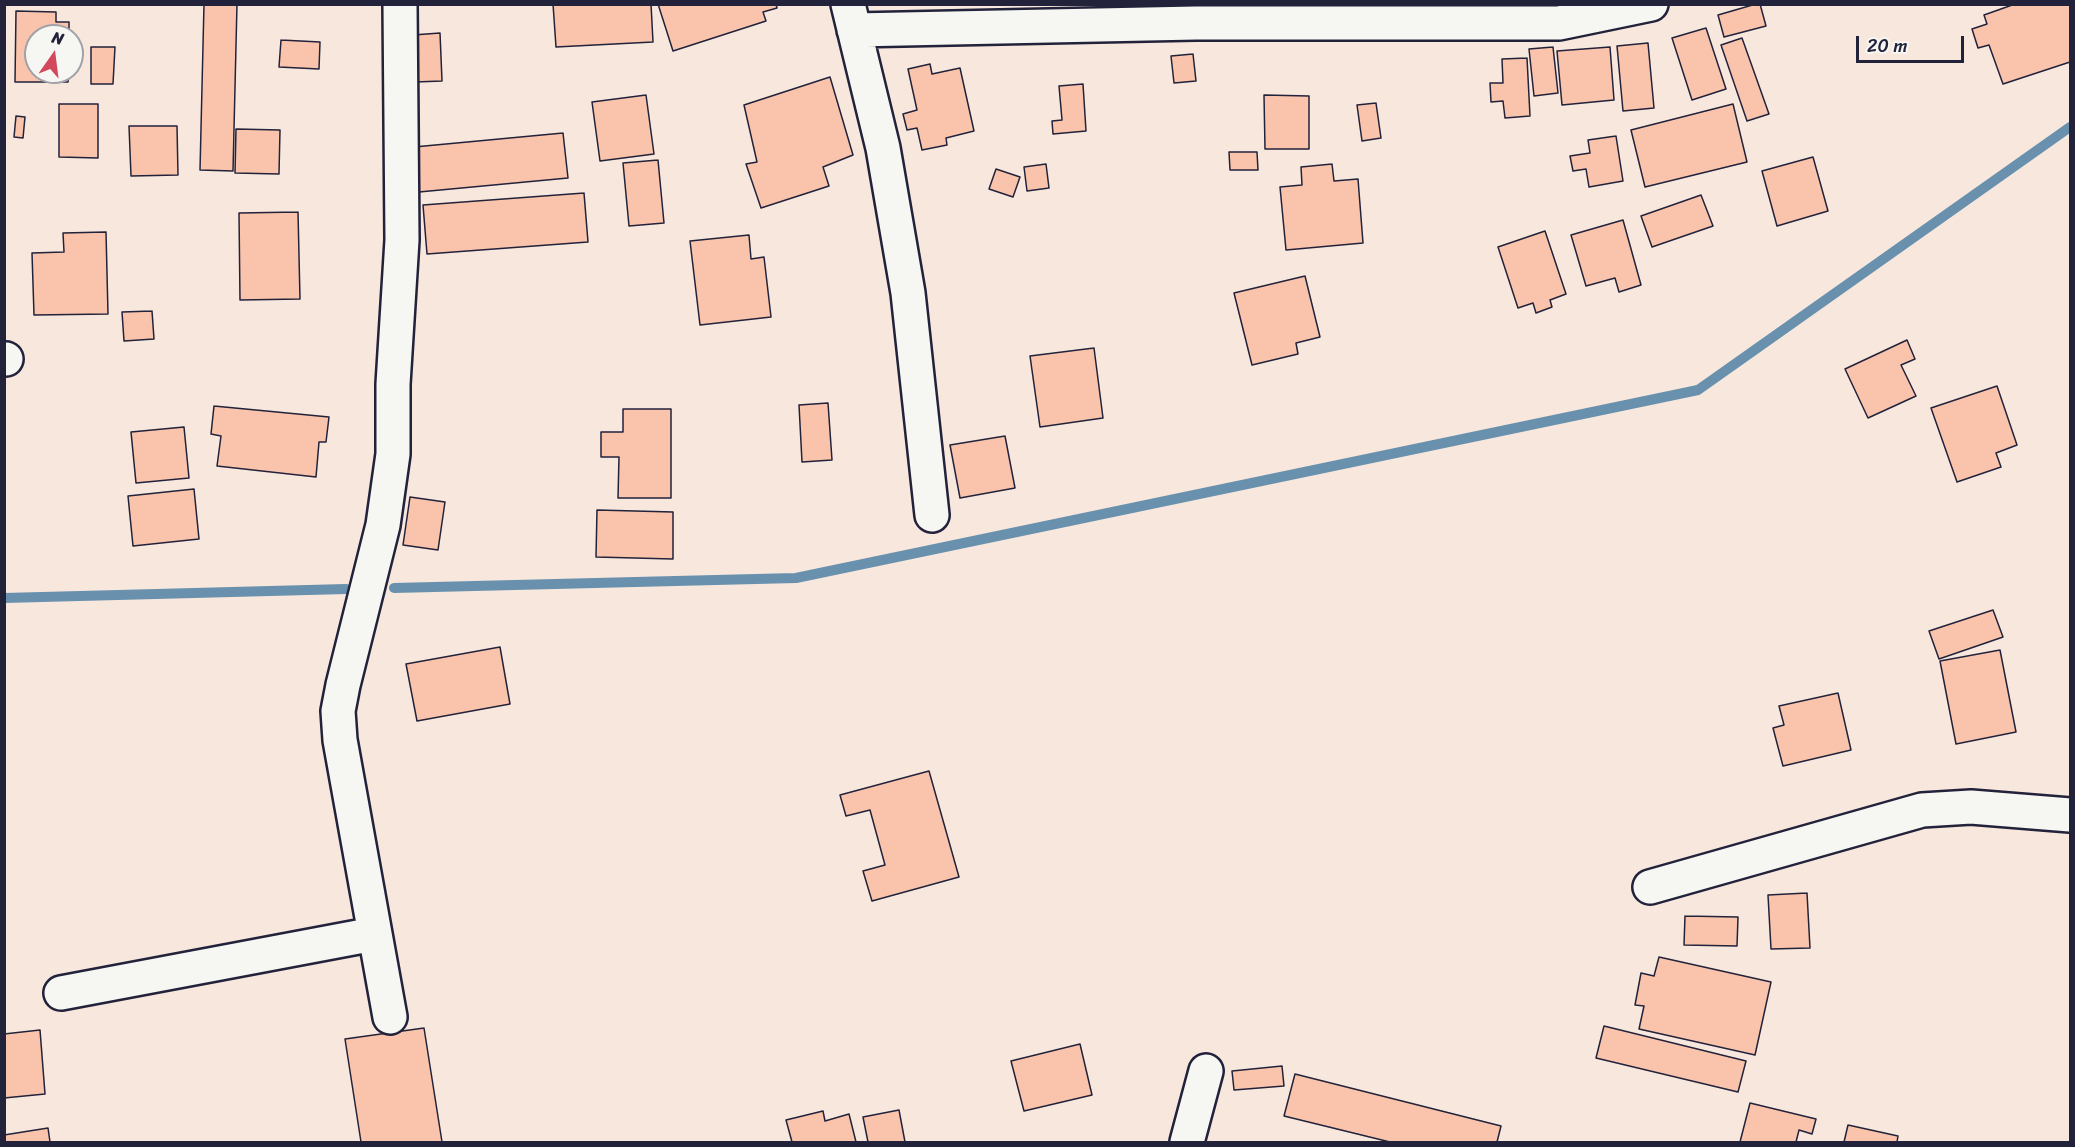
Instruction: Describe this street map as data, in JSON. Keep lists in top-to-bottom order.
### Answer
{
  "scale_bar": "20 m",
  "north": "top"
}
